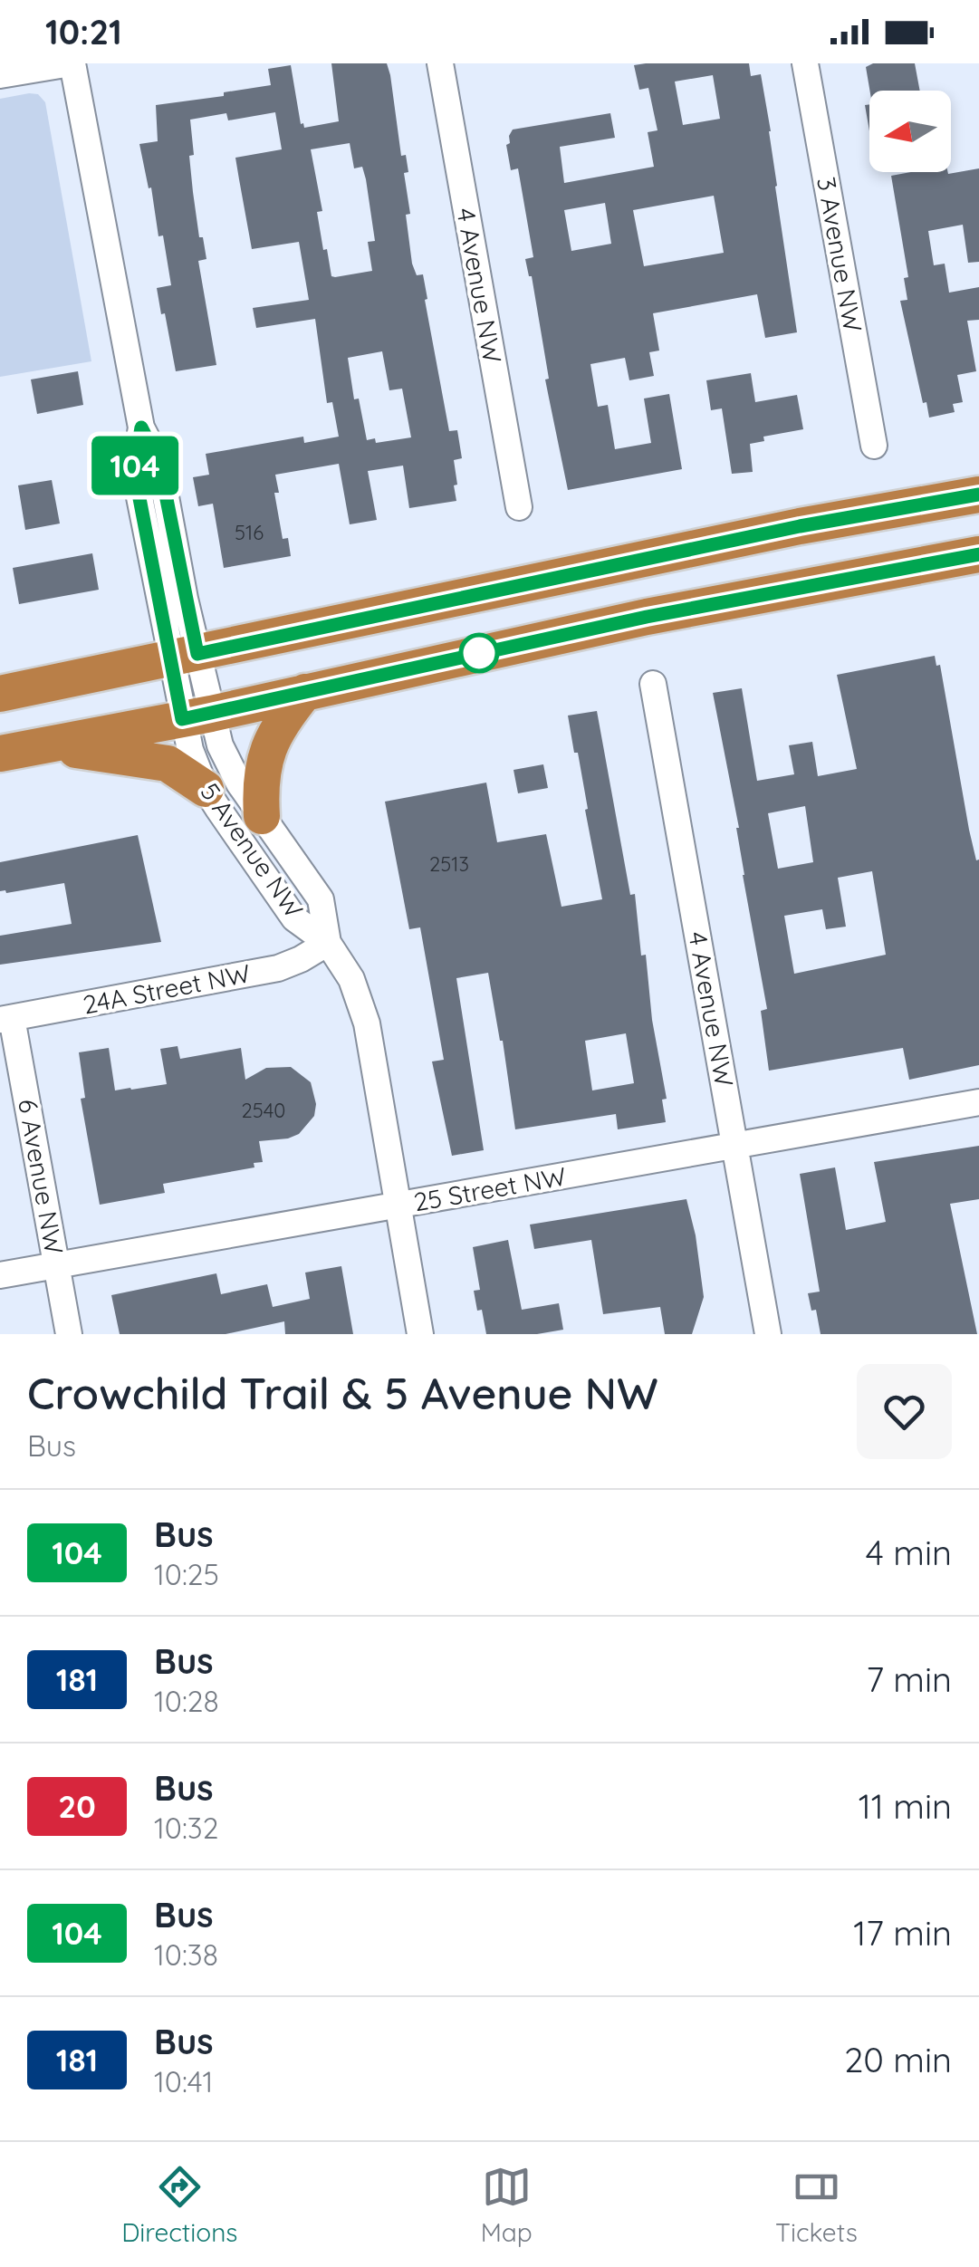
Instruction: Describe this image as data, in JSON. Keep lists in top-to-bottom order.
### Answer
{
  "streets": {
    "street": [
      "3 Avenue NW",
      "4 Avenue NW",
      "5 Avenue NW",
      "24A Street NW",
      "6 Avenue NW",
      "25 Street NW"
    ]
  },
  "crossings": [
    ["4 Avenue NW", "25 Street NW"],
    ["5 Avenue NW", "24A Street NW"],
    ["5 Avenue NW", "25 Street NW"],
    ["24A Street NW", "6 Avenue NW"],
    ["6 Avenue NW", "25 Street NW"]
  ],
  "lines": ["bus line 104"],
  "house_numbers": ["516", "2513", "2540"],
  "north": "left",
  "page": {
    "status": "10:21",
    "on_map": "104",
    "heading": ["Crowchild Trail & 5 Avenue NW", "Bus"],
    "list": [
      {
        "mark": "104",
        "name": "Bus",
        "note": "10:25",
        "value": "4 min"
      },
      {
        "mark": "181",
        "name": "Bus",
        "note": "10:28",
        "value": "7 min"
      },
      {
        "mark": "20",
        "name": "Bus",
        "note": "10:32",
        "value": "11 min"
      },
      {
        "mark": "104",
        "name": "Bus",
        "note": "10:38",
        "value": "17 min"
      },
      {
        "mark": "181",
        "name": "Bus",
        "note": "10:41",
        "value": "20 min"
      }
    ],
    "tabs": ["Directions", "Map", "Tickets"]
  }
}
